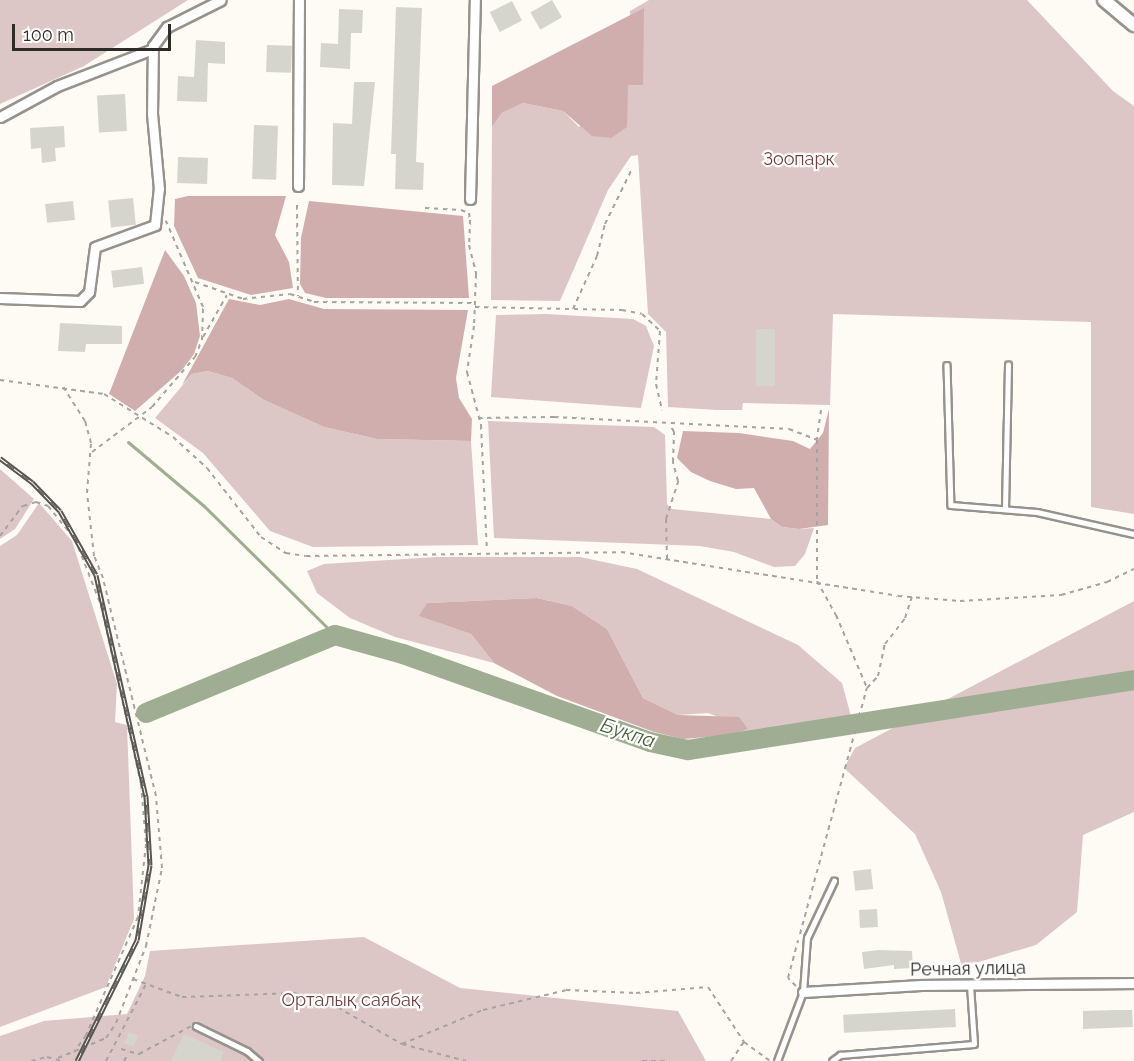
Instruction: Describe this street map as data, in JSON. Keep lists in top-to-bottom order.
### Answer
{
  "streets": {
    "street": ["Речная улица"]
  },
  "water": ["Букпа"],
  "parks": ["Зоопарк", "Орталық саябақ"],
  "scale_bar": "100 m"
}
